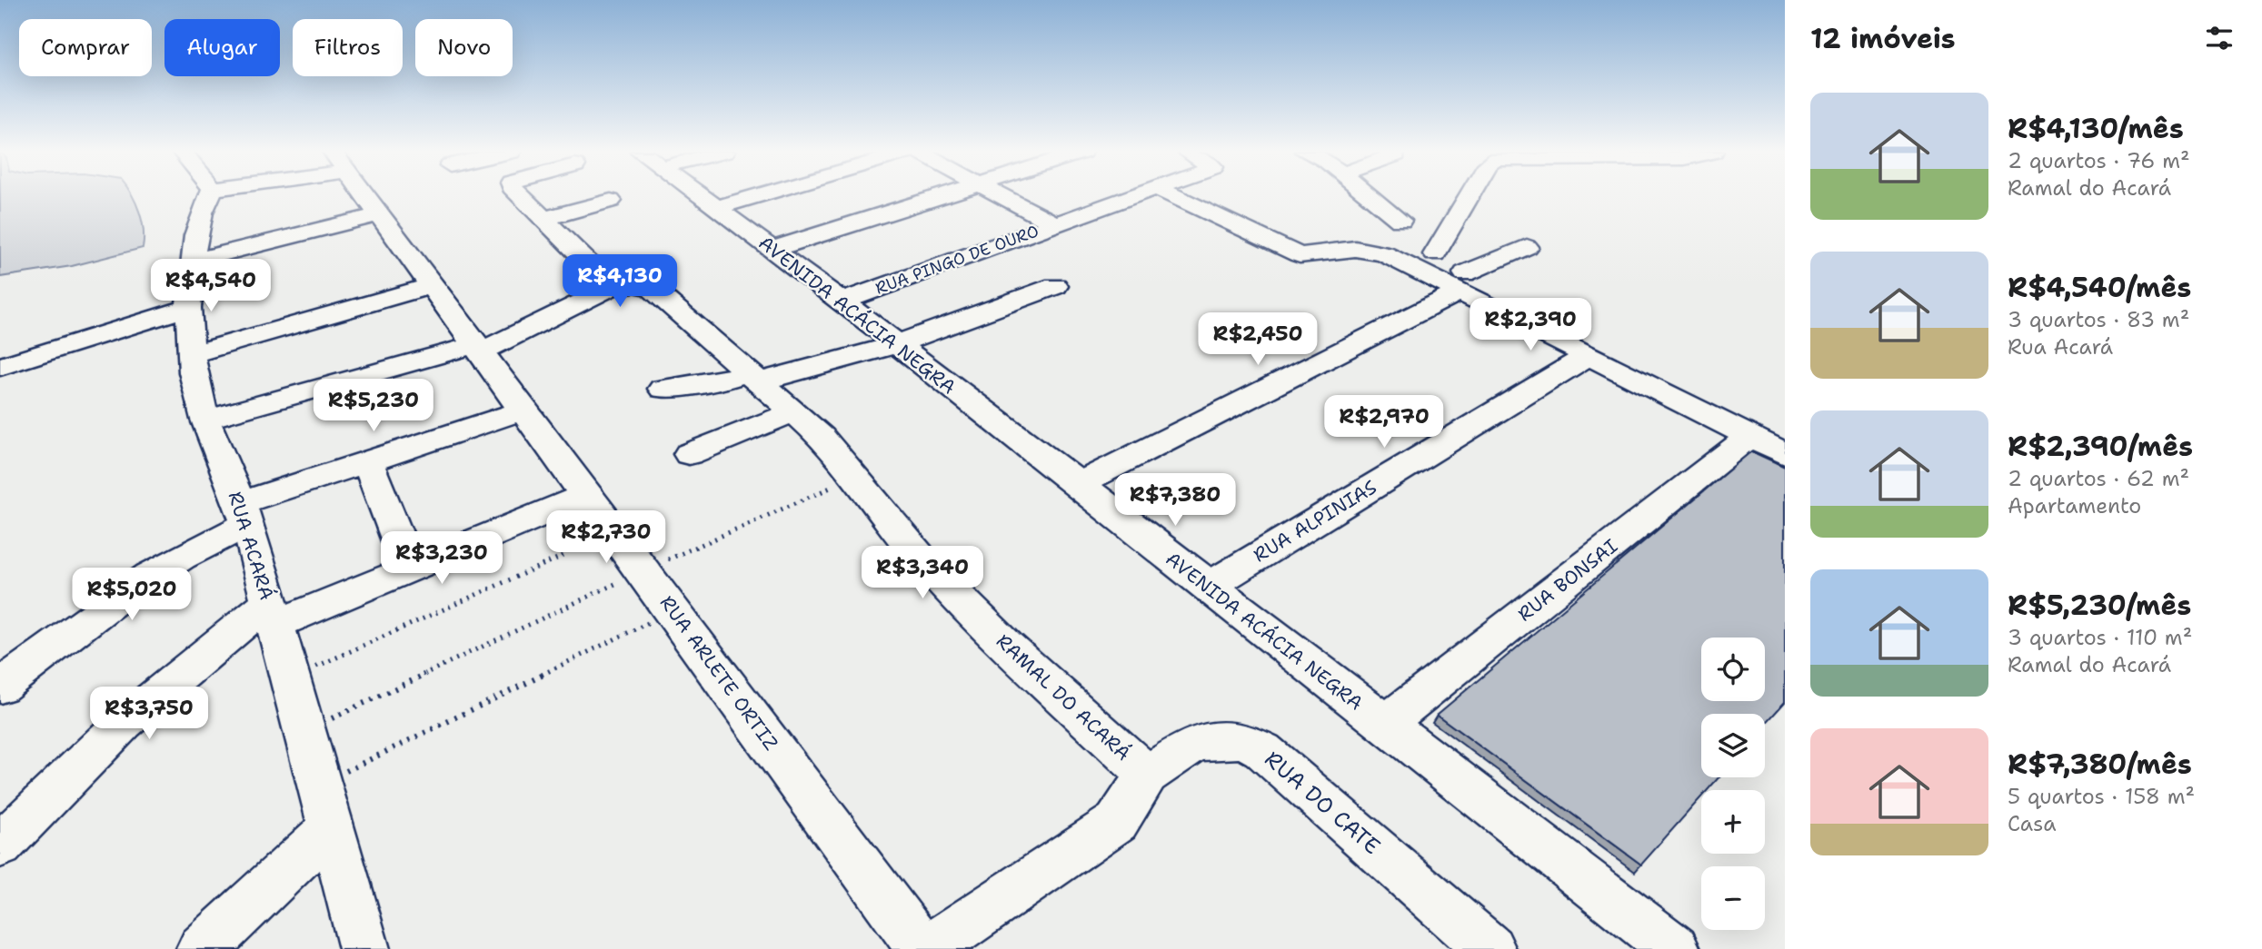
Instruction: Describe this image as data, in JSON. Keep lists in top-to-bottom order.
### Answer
{
  "streets": {
    "street": [
      "RUA PINGO DE OURO",
      "AVENIDA ACÁCIA NEGRA",
      "RUA ALPINIAS",
      "RUA ACARÁ",
      "RUA BONSAI",
      "RUA ARLETE ORTIZ",
      "RAMAL DO ACARÁ",
      "RUA DO CATE"
    ]
  },
  "crossings": [
    ["RUA PINGO DE OURO", "AVENIDA ACÁCIA NEGRA"],
    ["AVENIDA ACÁCIA NEGRA", "RUA ALPINIAS"],
    ["AVENIDA ACÁCIA NEGRA", "RUA BONSAI"],
    ["RUA ACARÁ", "RAMAL DO ACARÁ"],
    ["RUA ARLETE ORTIZ", "RAMAL DO ACARÁ"],
    ["RAMAL DO ACARÁ", "RUA DO CATE"]
  ],
  "page": {
    "heading": "12 imóveis",
    "chip": [
      "Comprar",
      "Alugar",
      "Filtros",
      "Novo"
    ],
    "list": [
      {
        "name": "R$4,130/mês",
        "note": "2 quartos · 76 m² · Ramal do Acará"
      },
      {
        "name": "R$4,540/mês",
        "note": "3 quartos · 83 m² · Rua Acará"
      },
      {
        "name": "R$2,390/mês",
        "note": "2 quartos · 62 m² · Apartamento"
      },
      {
        "name": "R$5,230/mês",
        "note": "3 quartos · 110 m² · Ramal do Acará"
      },
      {
        "name": "R$7,380/mês",
        "note": "5 quartos · 158 m² · Casa"
      }
    ],
    "price": [
      "R$4,130",
      "R$4,540",
      "R$2,390",
      "R$2,450",
      "R$5,230",
      "R$2,970",
      "R$7,380",
      "R$2,730",
      "R$3,230",
      "R$3,340",
      "R$5,020",
      "R$3,750"
    ],
    "map_buttons": ["+", "−"]
  }
}
